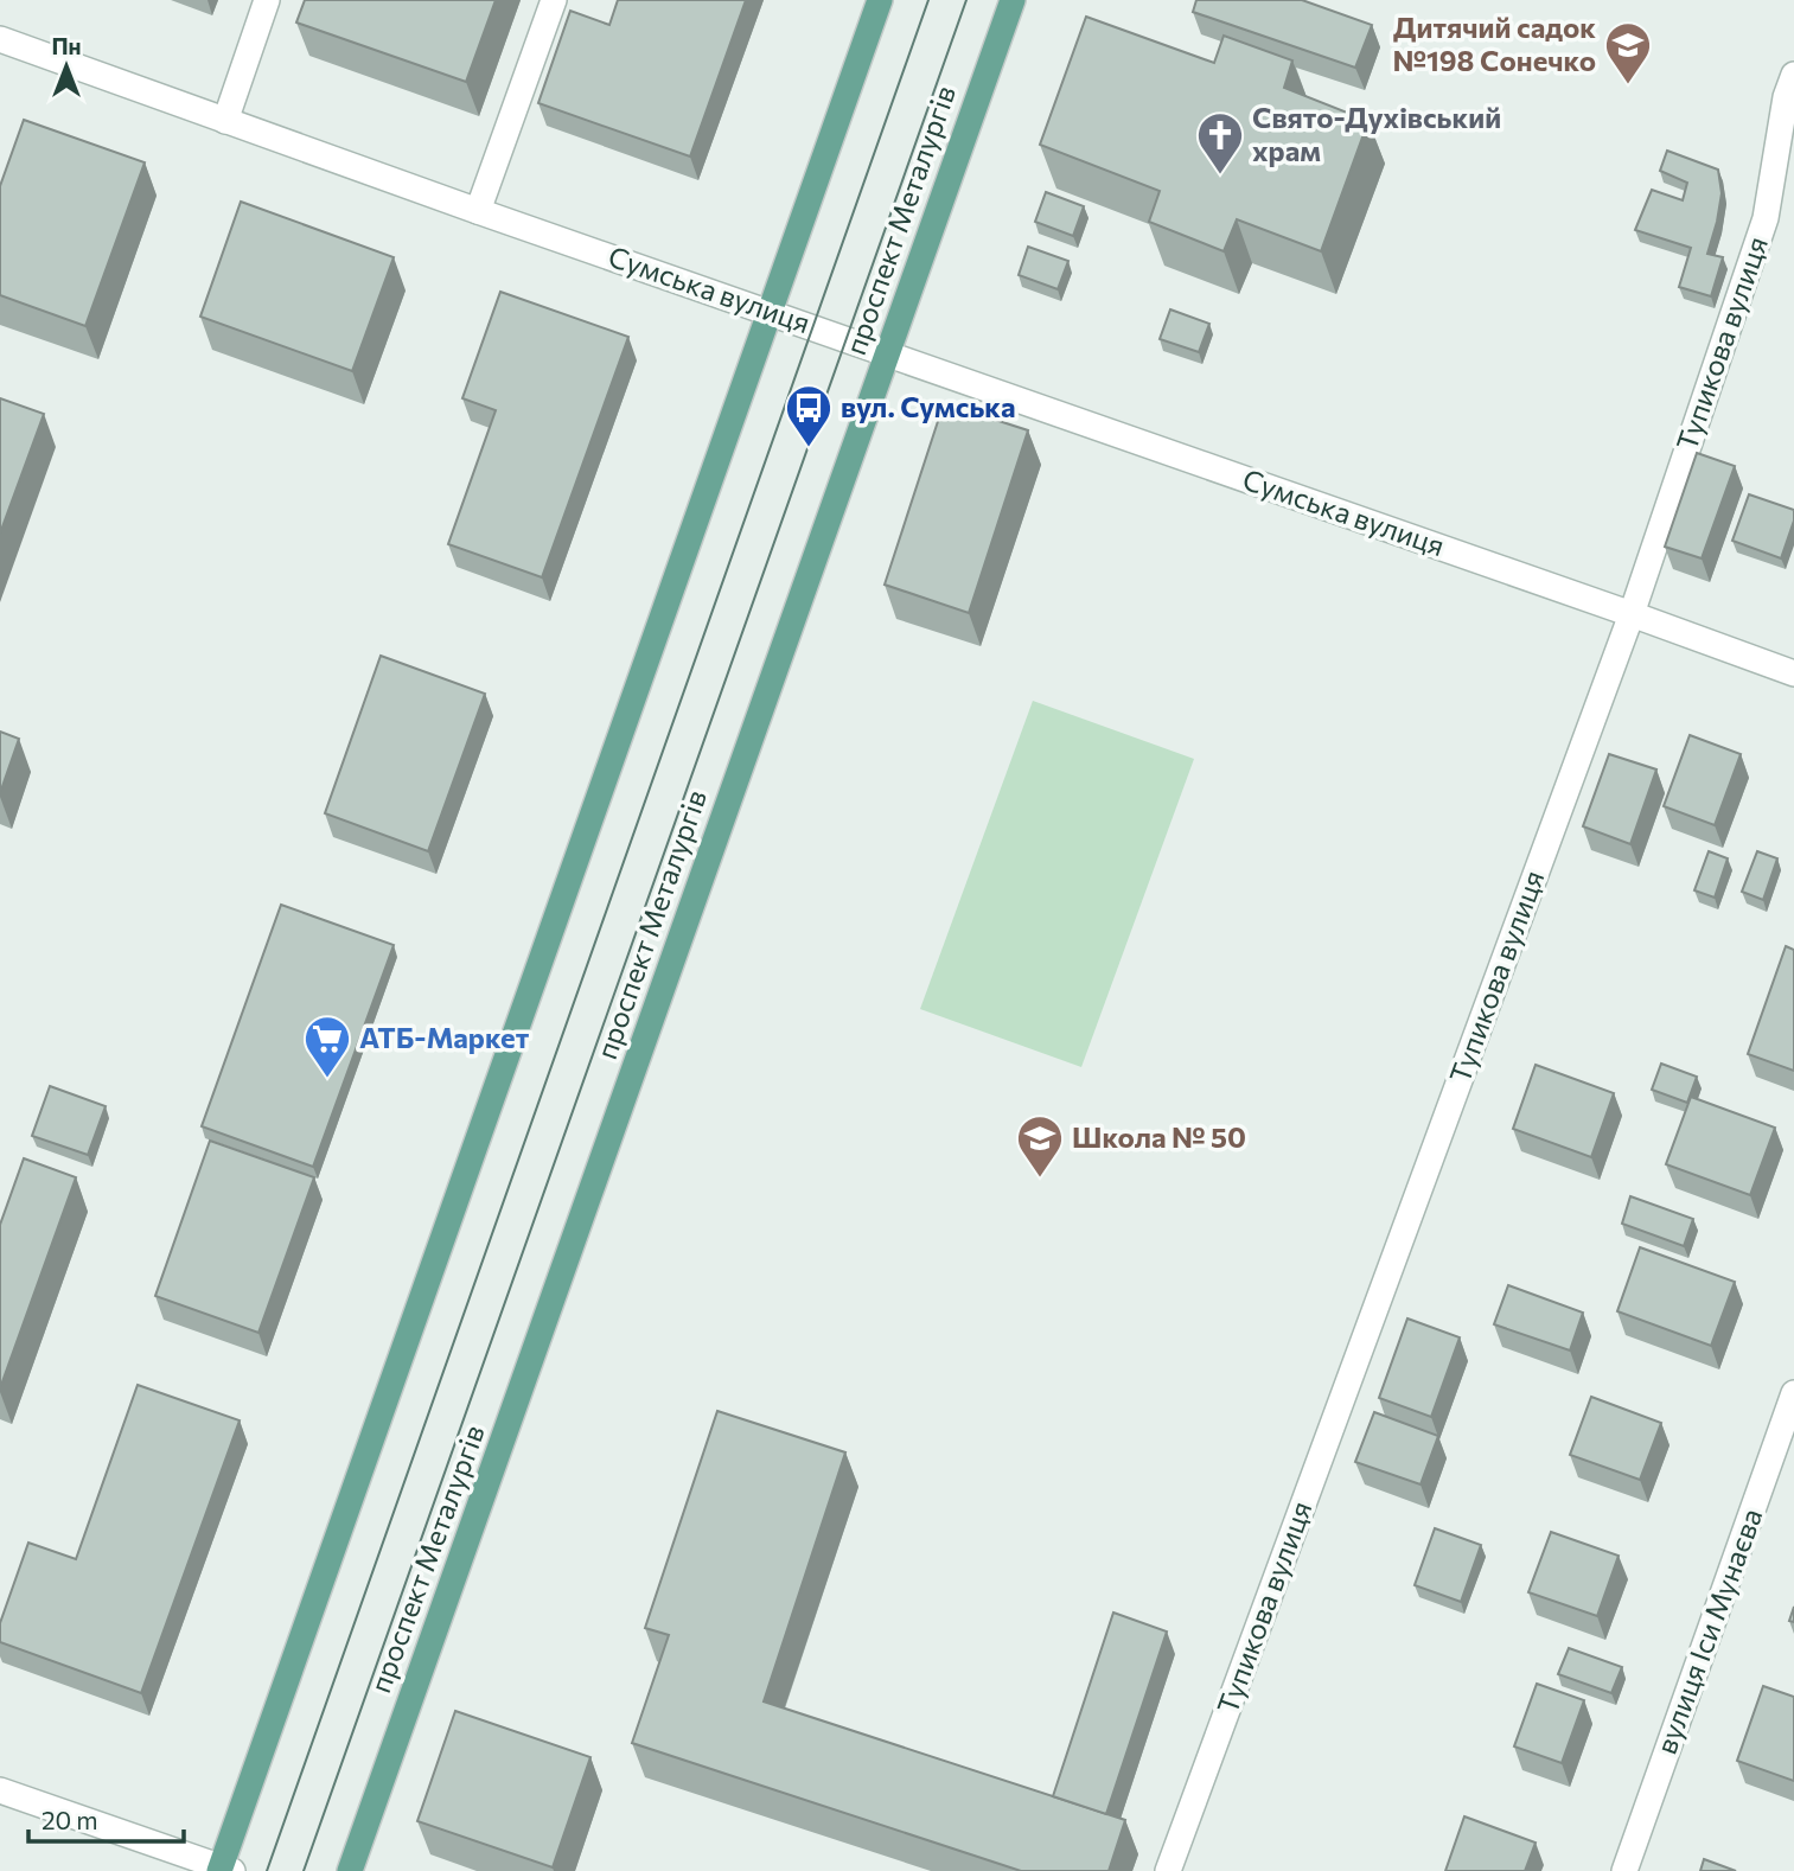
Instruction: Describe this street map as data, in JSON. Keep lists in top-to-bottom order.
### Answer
{
  "streets": {
    "main road": ["проспект Металургів"],
    "street": ["Сумська вулиця", "Тупикова вулиця", "вулиця Іси Мунаєва"]
  },
  "crossings": [
    ["проспект Металургів", "Сумська вулиця"],
    ["Сумська вулиця", "Тупикова вулиця"]
  ],
  "places": {
    "school or university": ["Дитячий садок №198 Сонечко", "Школа № 50"],
    "church": ["Свято-Духівський храм"],
    "bus stop": ["вул. Сумська"],
    "supermarket": ["АТБ-Маркет"]
  },
  "scale_bar": "20 m",
  "north": "top"
}
